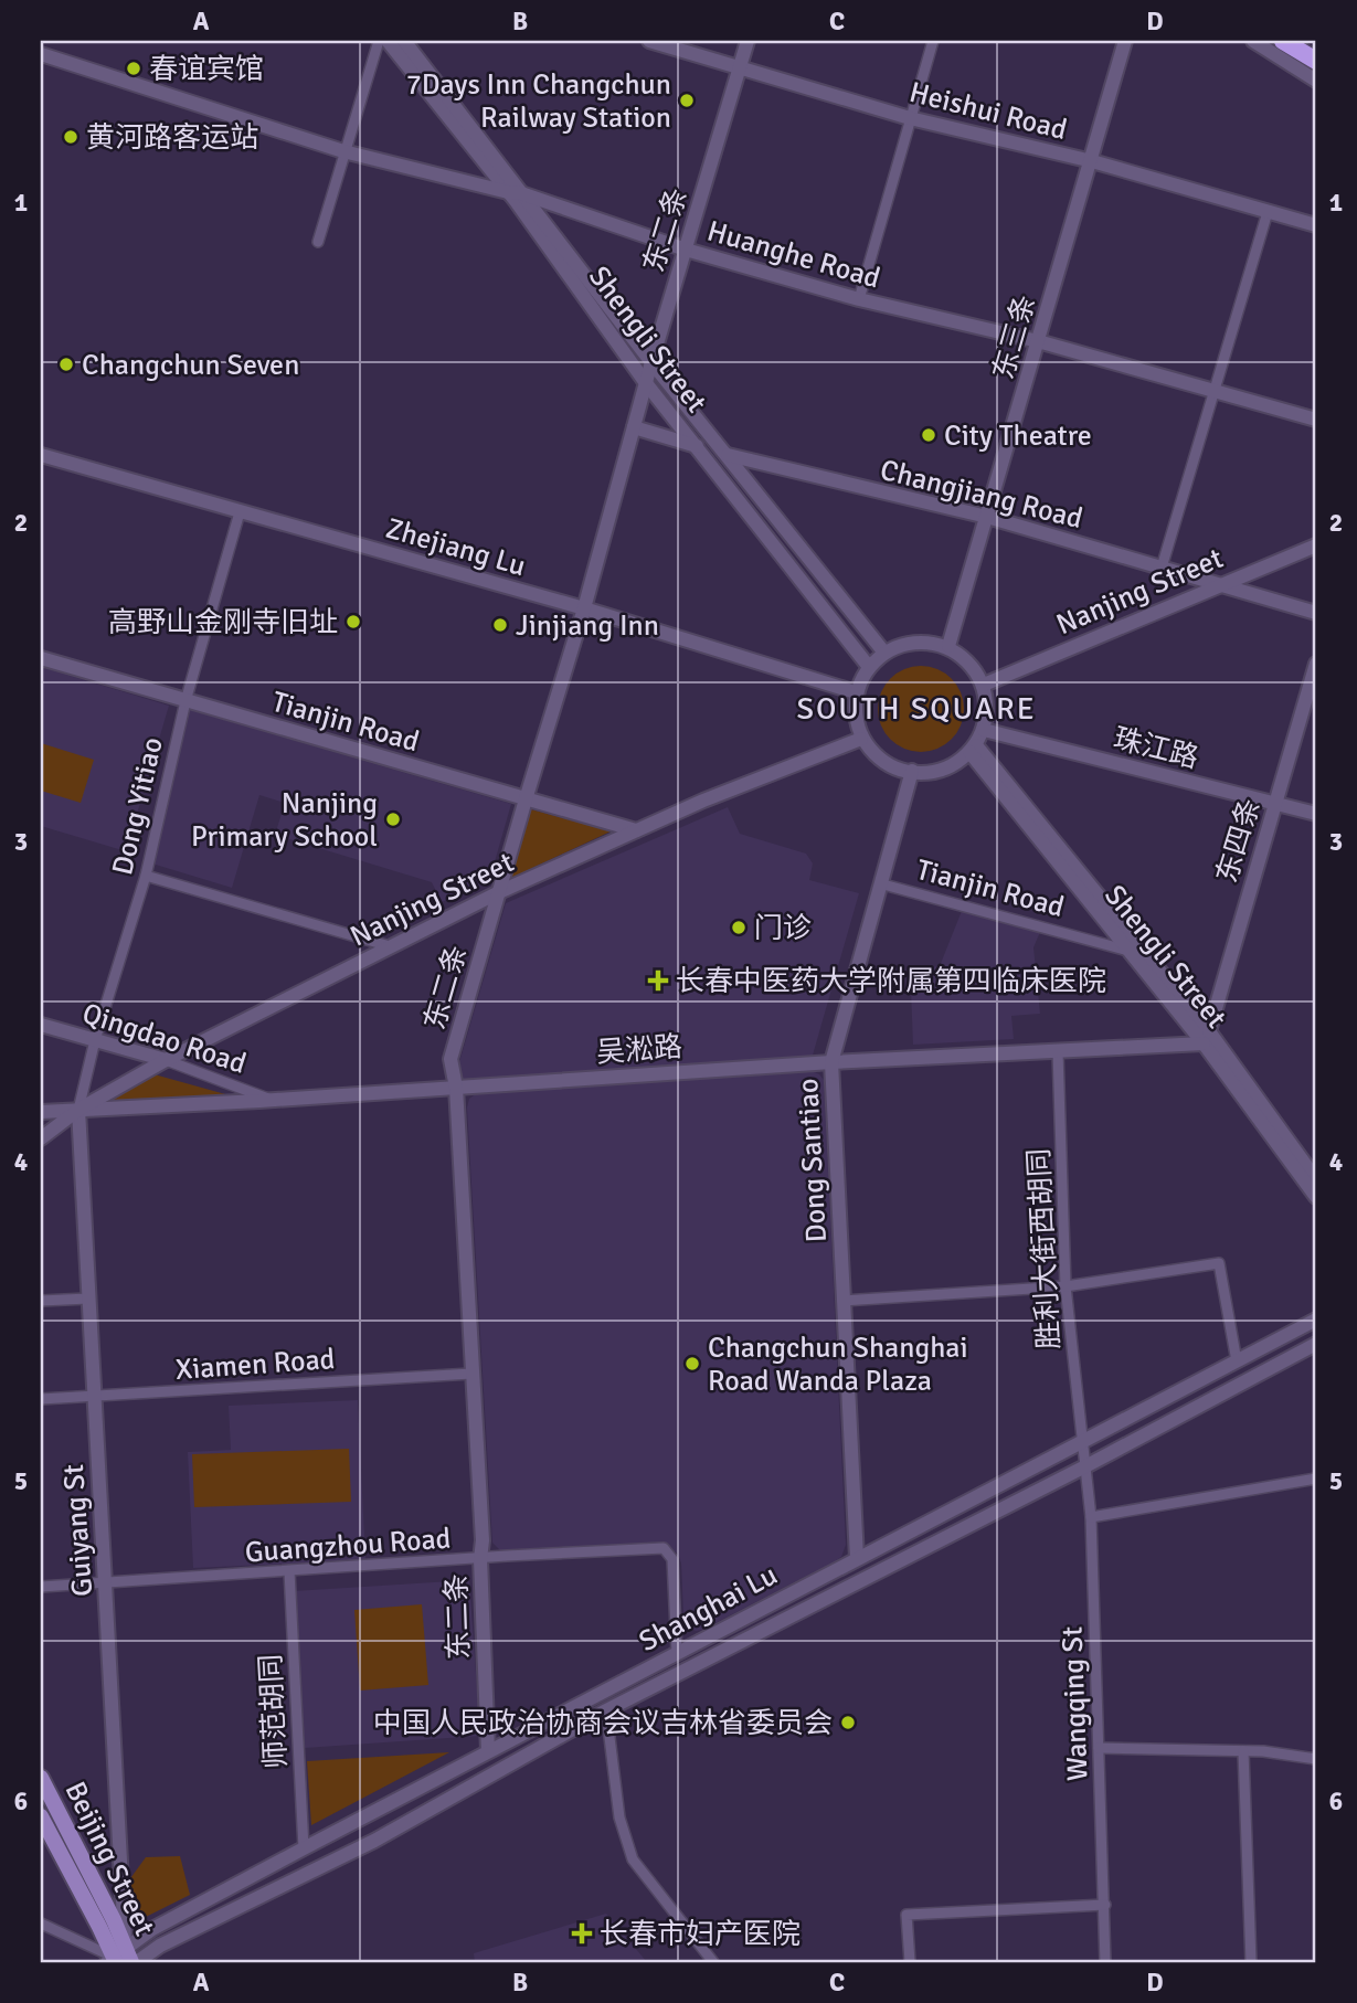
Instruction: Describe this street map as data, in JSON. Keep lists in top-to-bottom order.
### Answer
{
  "streets": {
    "main road": ["Beijing Street"],
    "street": [
      "Heishui Road",
      "东二条",
      "Huanghe Road",
      "东三条",
      "Shengli Street",
      "Changjiang Road",
      "Zhejiang Lu",
      "Nanjing Street",
      "Tianjin Road",
      "珠江路",
      "Dong Yitiao",
      "东四条",
      "Qingdao Road",
      "吴淞路",
      "Dong Santiao",
      "胜利大街西胡同",
      "Xiamen Road",
      "Guiyang St",
      "Guangzhou Road",
      "Shanghai Lu",
      "Wangqing St",
      "师范胡同"
    ]
  },
  "crossings": [
    ["Heishui Road", "东二条"],
    ["Heishui Road", "东三条"],
    ["东二条", "Huanghe Road"],
    ["东二条", "Shengli Street"],
    ["东二条", "Changjiang Road"],
    ["东二条", "Zhejiang Lu"],
    ["东二条", "Nanjing Street"],
    ["东二条", "Tianjin Road"],
    ["东二条", "吴淞路"],
    ["东二条", "Xiamen Road"],
    ["东二条", "Guangzhou Road"],
    ["东二条", "Shanghai Lu"],
    ["Huanghe Road", "东三条"],
    ["Huanghe Road", "Shengli Street"],
    ["东三条", "Shengli Street"],
    ["东三条", "Changjiang Road"],
    ["东三条", "Zhejiang Lu"],
    ["东三条", "Nanjing Street"],
    ["东三条", "珠江路"],
    ["东三条", "Dong Santiao"],
    ["Shengli Street", "Changjiang Road"],
    ["Shengli Street", "Zhejiang Lu"],
    ["Shengli Street", "Nanjing Street"],
    ["Shengli Street", "Tianjin Road"],
    ["Shengli Street", "珠江路"],
    ["Shengli Street", "东四条"],
    ["Shengli Street", "吴淞路"],
    ["Shengli Street", "Dong Santiao"],
    ["Changjiang Road", "Nanjing Street"],
    ["Zhejiang Lu", "Nanjing Street"],
    ["Zhejiang Lu", "珠江路"],
    ["Zhejiang Lu", "Dong Yitiao"],
    ["Zhejiang Lu", "Dong Santiao"],
    ["Nanjing Street", "Tianjin Road"],
    ["Nanjing Street", "珠江路"],
    ["Nanjing Street", "Dong Yitiao"],
    ["Nanjing Street", "Qingdao Road"],
    ["Nanjing Street", "吴淞路"],
    ["Nanjing Street", "Dong Santiao"],
    ["Nanjing Street", "Guiyang St"],
    ["Tianjin Road", "Dong Yitiao"],
    ["Tianjin Road", "Dong Santiao"],
    ["珠江路", "东四条"],
    ["珠江路", "Dong Santiao"],
    ["Dong Yitiao", "Qingdao Road"],
    ["Dong Yitiao", "吴淞路"],
    ["Dong Yitiao", "Guiyang St"],
    ["东四条", "吴淞路"],
    ["Qingdao Road", "吴淞路"],
    ["吴淞路", "Dong Santiao"],
    ["吴淞路", "胜利大街西胡同"],
    ["吴淞路", "Guiyang St"],
    ["Dong Santiao", "Shanghai Lu"],
    ["胜利大街西胡同", "Shanghai Lu"],
    ["胜利大街西胡同", "Wangqing St"],
    ["Xiamen Road", "Guiyang St"],
    ["Guiyang St", "Guangzhou Road"],
    ["Guiyang St", "Shanghai Lu"],
    ["Guiyang St", "Beijing Street"],
    ["Guangzhou Road", "Shanghai Lu"],
    ["Guangzhou Road", "师范胡同"],
    ["Shanghai Lu", "Wangqing St"],
    ["Shanghai Lu", "师范胡同"],
    ["Shanghai Lu", "Beijing Street"]
  ],
  "districts": ["SOUTH SQUARE"],
  "places": {
    "other": [
      "春谊宾馆",
      "7Days Inn Changchun Railway Station",
      "黄河路客运站",
      "Changchun Seven",
      "City Theatre",
      "高野山金刚寺旧址",
      "Jinjiang Inn",
      "Nanjing Primary School",
      "门诊",
      "Changchun Shanghai Road Wanda Plaza",
      "中国人民政治协商会议吉林省委员会"
    ],
    "health": ["长春中医药大学附属第四临床医院", "长春市妇产医院"]
  },
  "grid": {
    "columns": [
      "A",
      "B",
      "C",
      "D"
    ],
    "rows": [
      "1",
      "2",
      "3",
      "4",
      "5",
      "6"
    ]
  }
}
